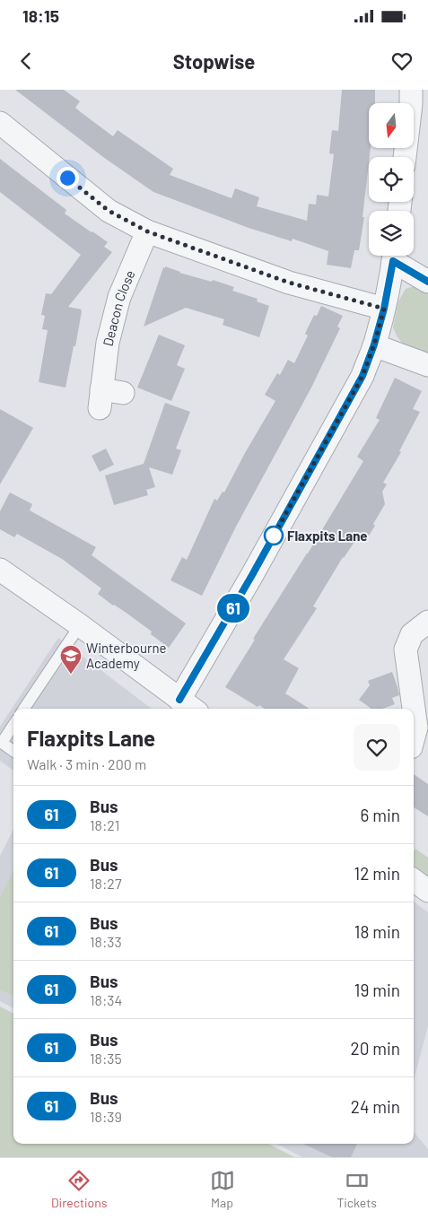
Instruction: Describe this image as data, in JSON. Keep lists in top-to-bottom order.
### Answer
{
  "streets": {
    "street": ["Deacon Close"]
  },
  "places": {
    "other": ["Flaxpits Lane"],
    "school or university": ["Winterbourne Academy"]
  },
  "lines": ["bus line 61"],
  "north": "bottom",
  "page": {
    "status": "18:15",
    "header": "Stopwise",
    "on_map": "61",
    "heading": ["Flaxpits Lane", "Walk · 3 min · 200 m"],
    "list": [
      {
        "mark": "61",
        "name": "Bus",
        "note": "18:21",
        "value": "6 min"
      },
      {
        "mark": "61",
        "name": "Bus",
        "note": "18:27",
        "value": "12 min"
      },
      {
        "mark": "61",
        "name": "Bus",
        "note": "18:33",
        "value": "18 min"
      },
      {
        "mark": "61",
        "name": "Bus",
        "note": "18:34",
        "value": "19 min"
      },
      {
        "mark": "61",
        "name": "Bus",
        "note": "18:35",
        "value": "20 min"
      },
      {
        "mark": "61",
        "name": "Bus",
        "note": "18:39",
        "value": "24 min"
      }
    ],
    "tabs": ["Directions", "Map", "Tickets"]
  }
}
